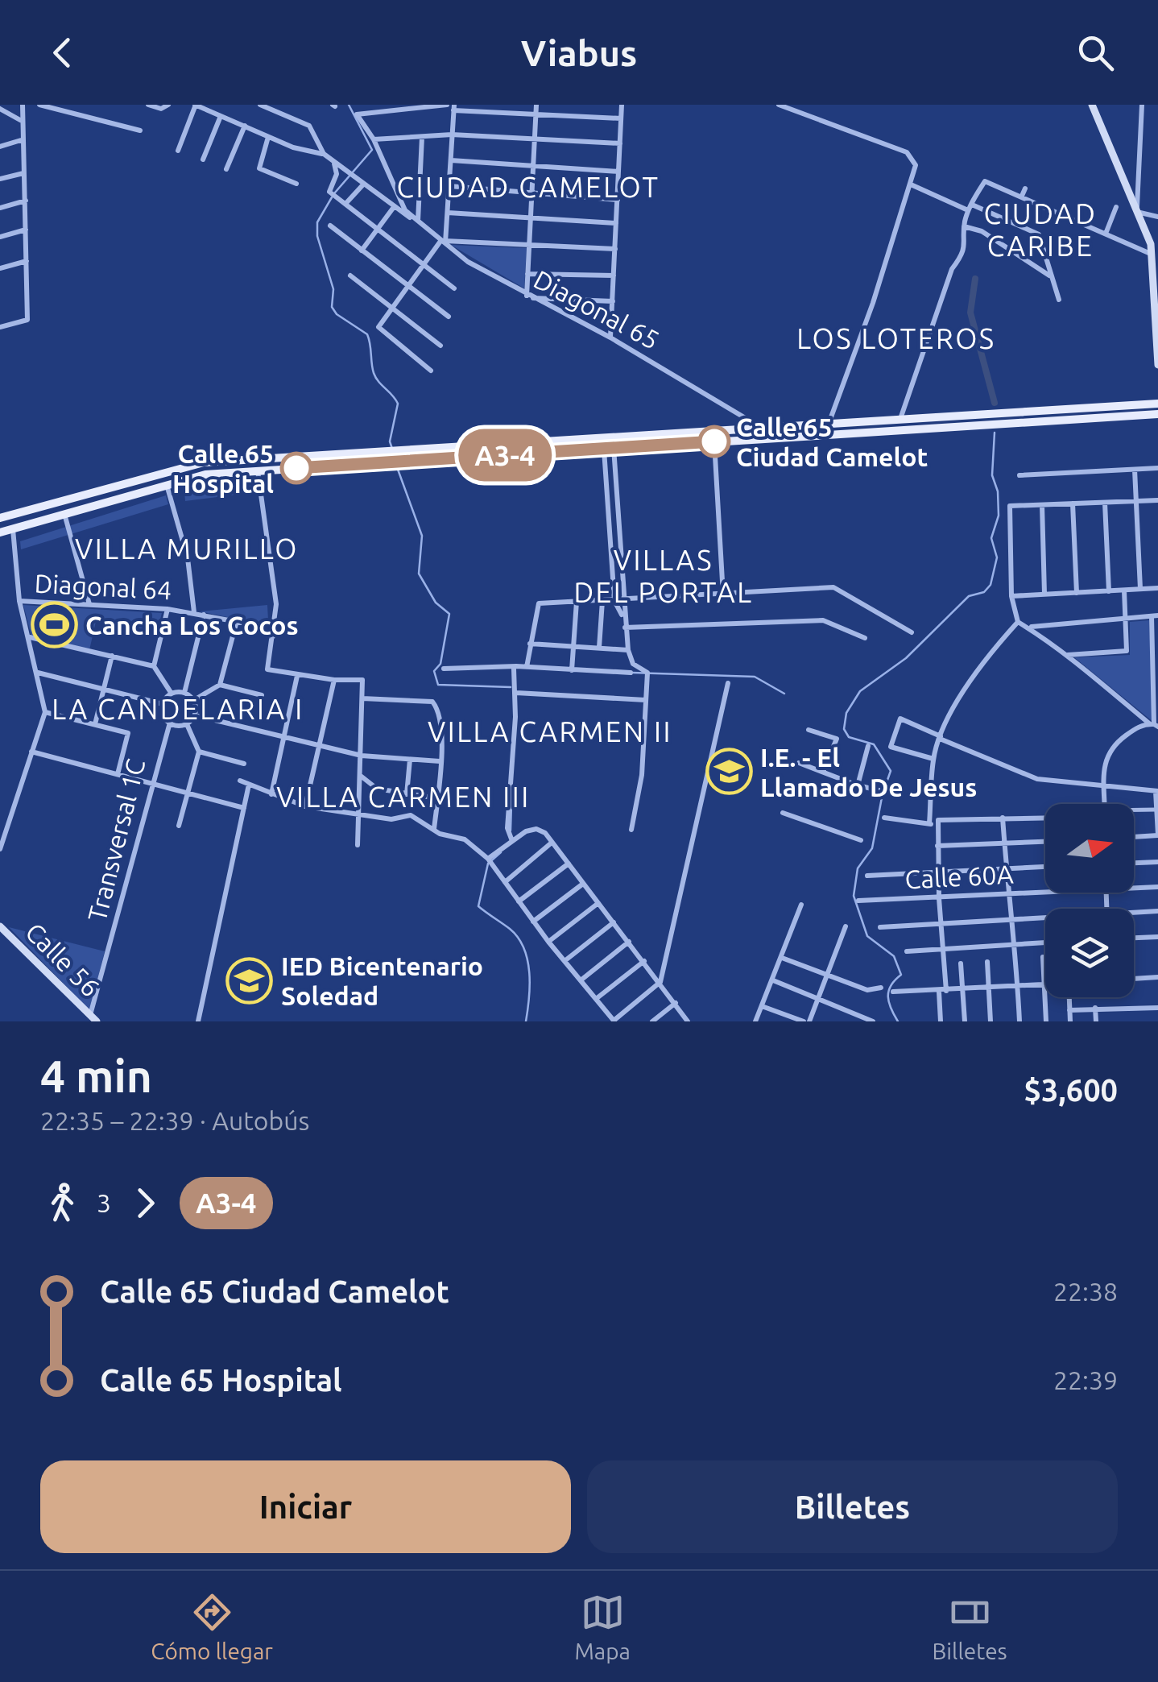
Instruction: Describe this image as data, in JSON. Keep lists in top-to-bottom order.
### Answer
{
  "streets": {
    "main road": ["Calle 56"],
    "street": [
      "Diagonal 65",
      "Diagonal 64",
      "Transversal 1C",
      "Calle 60A"
    ]
  },
  "crossings": [
    ["Transversal 1C", "Calle 56"]
  ],
  "districts": [
    "CIUDAD CAMELOT",
    "CIUDAD CARIBE",
    "LOS LOTEROS",
    "VILLA MURILLO",
    "VILLAS DEL PORTAL",
    "LA CANDELARIA I",
    "VILLA CARMEN II",
    "VILLA CARMEN III"
  ],
  "places": {
    "other": ["Calle 65 Ciudad Camelot", "Calle 65 Hospital"],
    "sports": ["Cancha Los Cocos"],
    "school or university": ["I.E. - El Llamado De Jesus", "IED Bicentenario Soledad"]
  },
  "lines": ["bus line A3-4"],
  "north": "right",
  "page": {
    "header": "Viabus",
    "on_map": "A3-4",
    "heading": ["4 min", "22:35 – 22:39 · Autobús", "$3,600"],
    "legs": ["3", "A3-4"],
    "list": [
      {
        "name": "Calle 65 Ciudad Camelot",
        "value": "22:38"
      },
      {
        "name": "Calle 65 Hospital",
        "value": "22:39"
      }
    ],
    "buttons": ["Iniciar", "Billetes"],
    "tabs": ["Cómo llegar", "Mapa", "Billetes"]
  }
}
